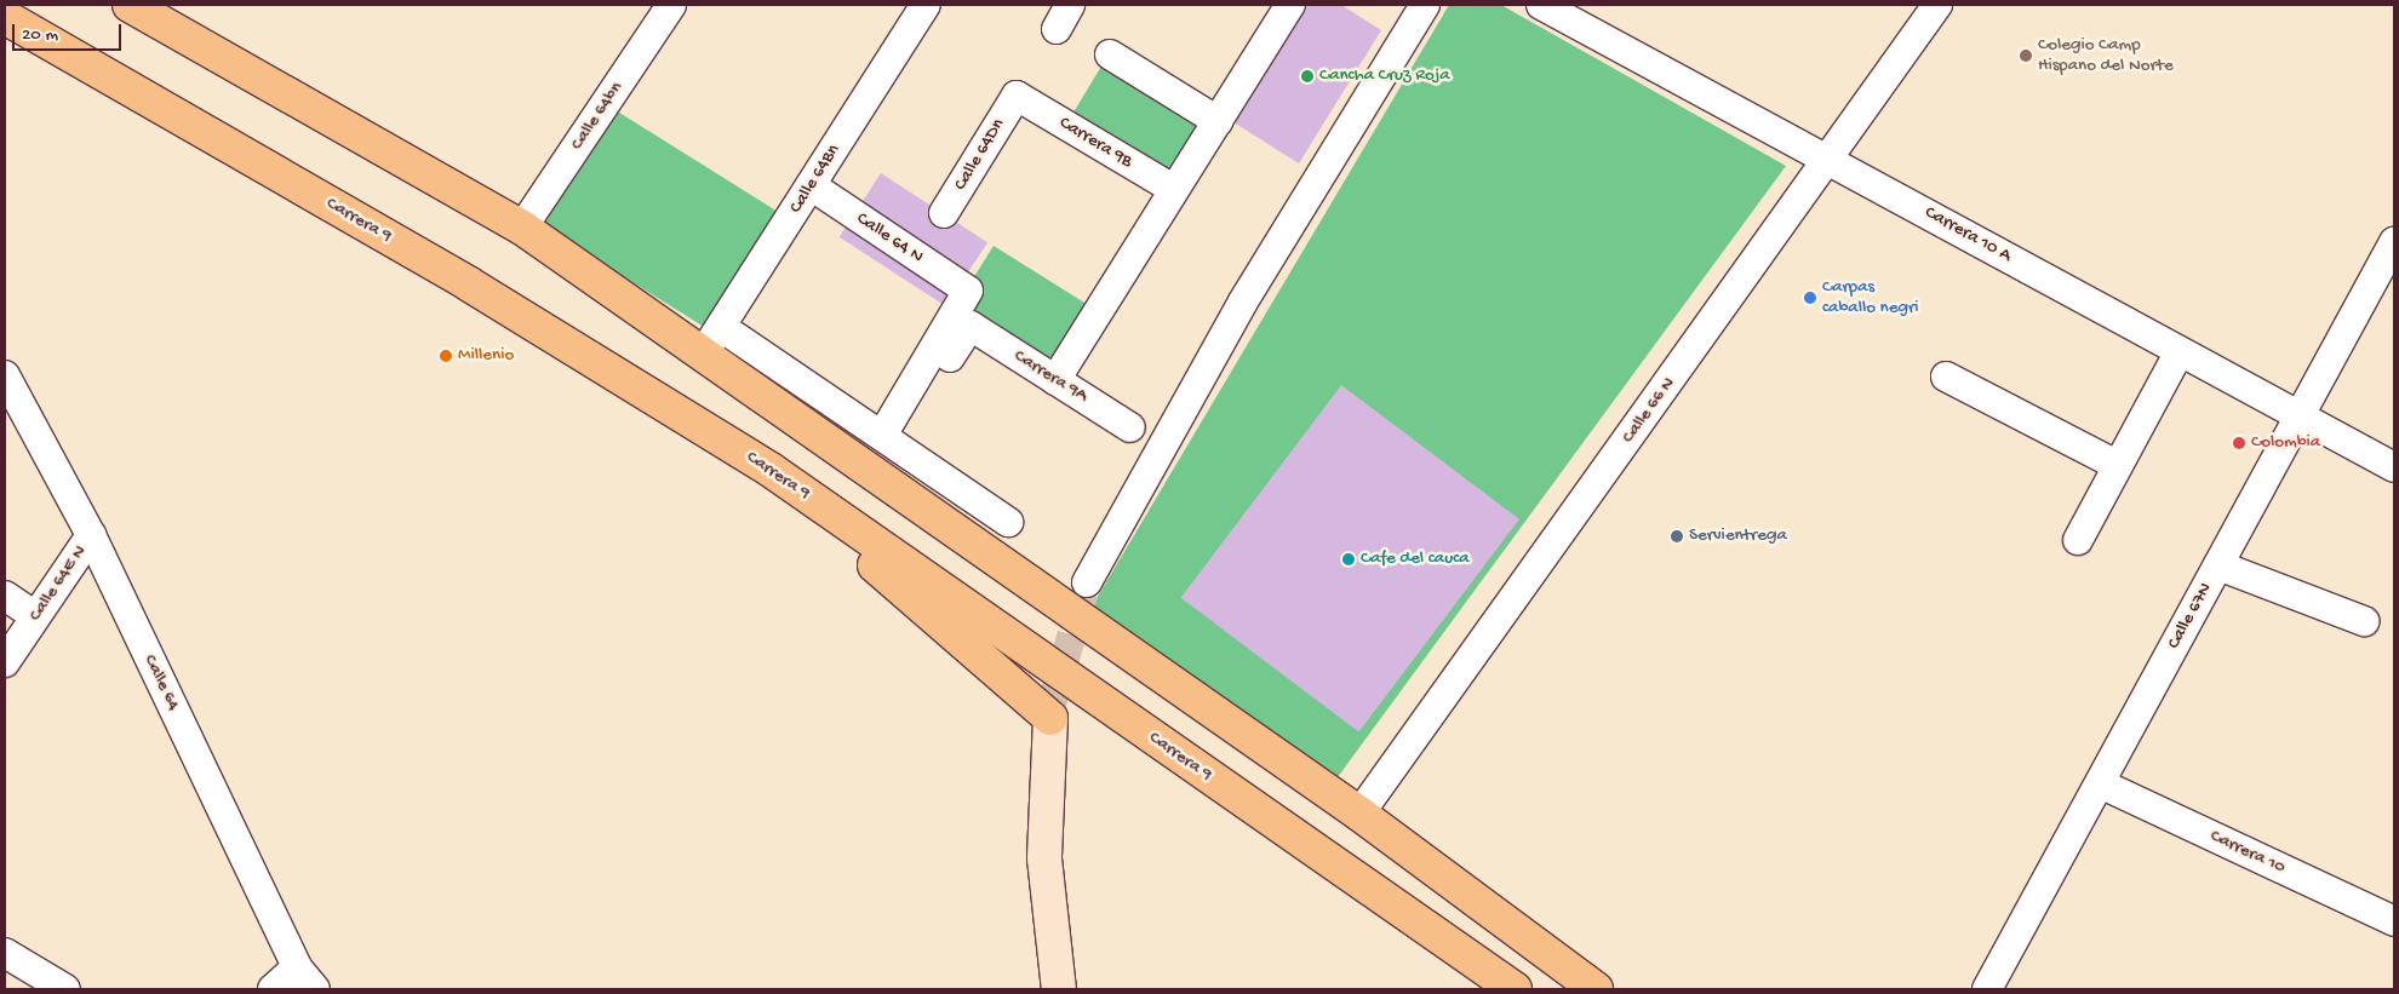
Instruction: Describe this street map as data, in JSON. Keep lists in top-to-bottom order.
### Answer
{
  "streets": {
    "main road": ["Carrera 9"],
    "street": [
      "Calle 64bn",
      "Carrera 9B",
      "Calle 64Dn",
      "Calle 64Bn",
      "Carrera 10 A",
      "Calle 64 N",
      "Carrera 9A",
      "Calle 66 N",
      "Calle 64E N",
      "Calle 67N",
      "Calle 64",
      "Carrera 10"
    ]
  },
  "crossings": [
    ["Carrera 9B", "Calle 64Dn"],
    ["Calle 64Bn", "Calle 64 N"],
    ["Carrera 10 A", "Calle 66 N"],
    ["Carrera 10 A", "Calle 67N"],
    ["Calle 64 N", "Carrera 9A"],
    ["Calle 64E N", "Calle 64"],
    ["Calle 67N", "Carrera 10"]
  ],
  "places": [
    "Colegio Camp Hispano del Norte",
    "Cancha Cruz Roja",
    "Carpas caballo negri",
    "Millenio",
    "Colombia",
    "Servientrega",
    "Cafe del cauca"
  ],
  "scale_bar": "20 m"
}
